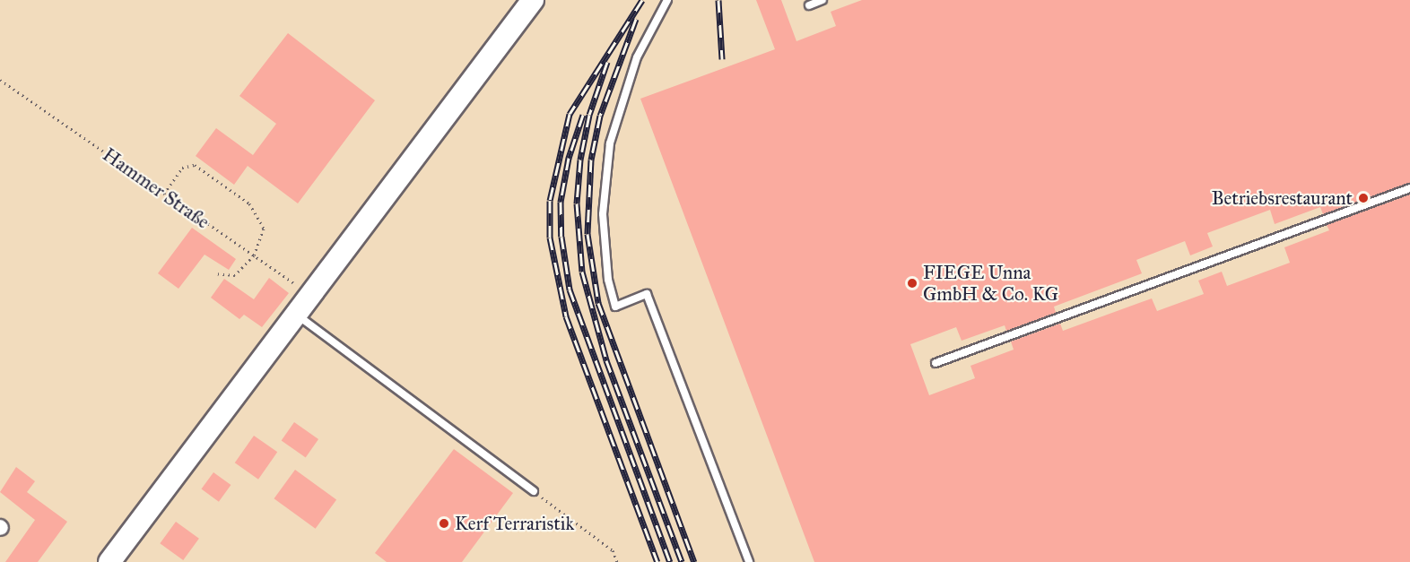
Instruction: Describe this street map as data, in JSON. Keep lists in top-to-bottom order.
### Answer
{
  "streets": {
    "path": ["Hammer Straße"]
  },
  "places": ["Betriebsrestaurant", "FIEGE Unna GmbH & Co. KG", "Kerf Terraristik"]
}
